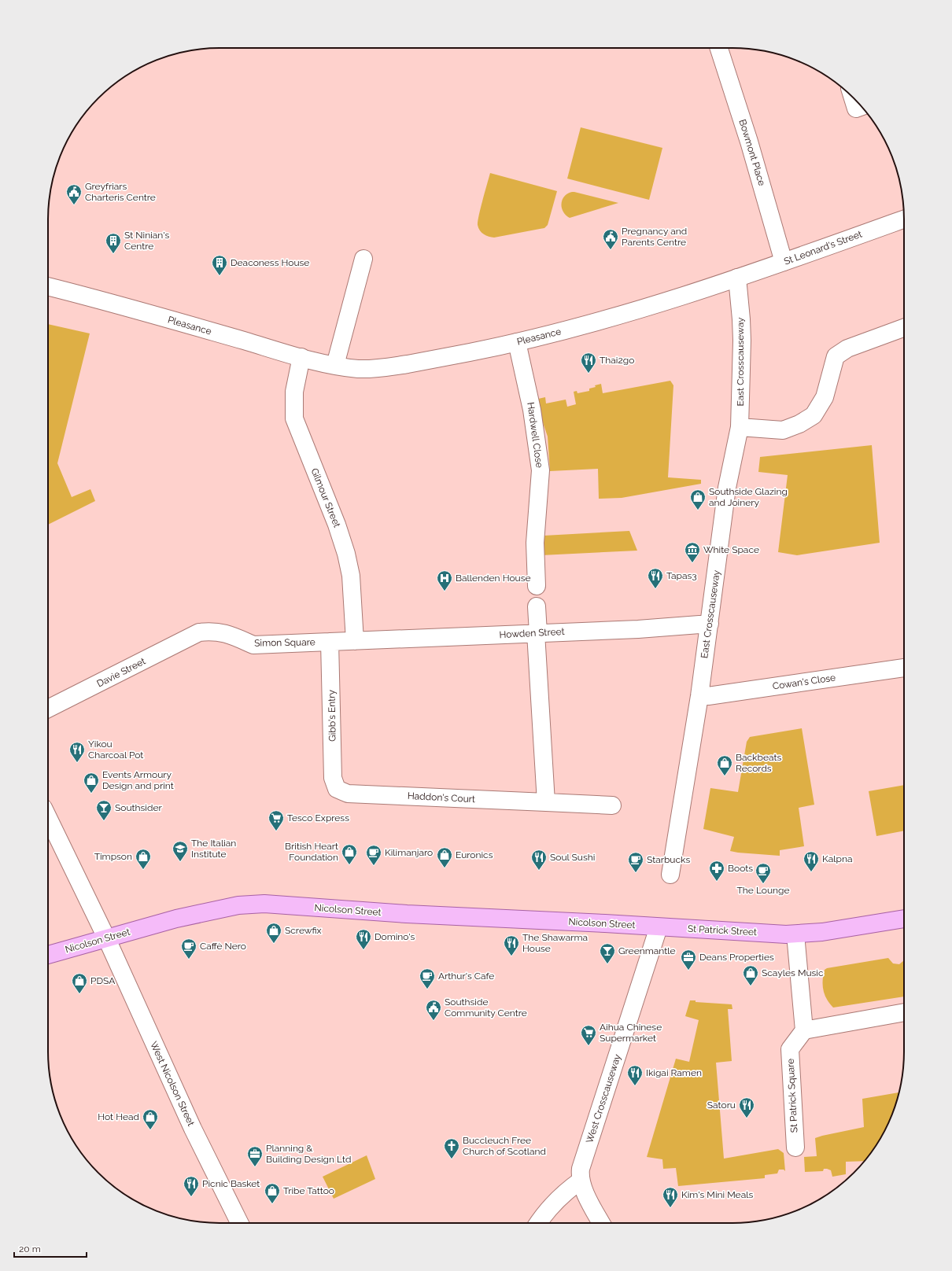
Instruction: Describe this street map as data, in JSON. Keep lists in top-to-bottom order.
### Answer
{
  "streets": {
    "main road": ["Nicolson Street", "St Patrick Street"],
    "street": [
      "Bowmont Place",
      "St Leonard's Street",
      "Pleasance",
      "East Crosscauseway",
      "Hardwell Close",
      "Gilmour Street",
      "Howden Street",
      "Simon Square",
      "Davie Street",
      "Cowan's Close",
      "Gibb's Entry",
      "Haddon's Court",
      "West Nicolson Street",
      "St Patrick Square",
      "West Crosscauseway"
    ]
  },
  "crossings": [
    ["Bowmont Place", "St Leonard's Street"],
    ["St Leonard's Street", "Pleasance"],
    ["St Leonard's Street", "East Crosscauseway"],
    ["Pleasance", "East Crosscauseway"],
    ["Pleasance", "Hardwell Close"],
    ["Pleasance", "Gilmour Street"],
    ["East Crosscauseway", "Howden Street"],
    ["East Crosscauseway", "Cowan's Close"],
    ["Gilmour Street", "Howden Street"],
    ["Gilmour Street", "Simon Square"],
    ["Howden Street", "Simon Square"],
    ["Simon Square", "Davie Street"],
    ["Simon Square", "Gibb's Entry"],
    ["Gibb's Entry", "Haddon's Court"],
    ["Nicolson Street", "St Patrick Street"],
    ["Nicolson Street", "West Nicolson Street"],
    ["Nicolson Street", "West Crosscauseway"],
    ["St Patrick Street", "West Crosscauseway"]
  ],
  "places": {
    "public building": ["Greyfriars Charteris Centre", "Pregnancy and Parents Centre", "Southside Community Centre"],
    "building": ["St Ninian's Centre", "Deaconess House"],
    "restaurant": [
      "Thai2go",
      "Tapas3",
      "Yikou Charcoal Pot",
      "Soul Sushi",
      "Kalpna",
      "Domino's",
      "The Shawarma House",
      "Ikigai Ramen",
      "Satoru",
      "Picnic Basket",
      "Kim's Mini Meals"
    ],
    "shop": [
      "Southside Glazing and Joinery",
      "Backbeats Records",
      "Events Armoury Design and print",
      "British Heart Foundation",
      "Euronics",
      "Timpson",
      "Screwfix",
      "Scayles Music",
      "PDSA",
      "Hot Head",
      "Tribe Tattoo"
    ],
    "museum": ["White Space"],
    "hospital": ["Ballenden House"],
    "bar": ["Southsider", "Greenmantle"],
    "supermarket": ["Tesco Express", "Aihua Chinese Supermarket"],
    "school or university": ["The Italian Institute"],
    "cafe": [
      "Kilimanjaro",
      "Starbucks",
      "The Lounge",
      "Caffè Nero",
      "Arthur's Cafe"
    ],
    "pharmacy": ["Boots"],
    "office": ["Deans Properties", "Planning & Building Design Ltd"],
    "church": ["Buccleuch Free Church of Scotland"]
  },
  "scale_bar": "20 m"
}
